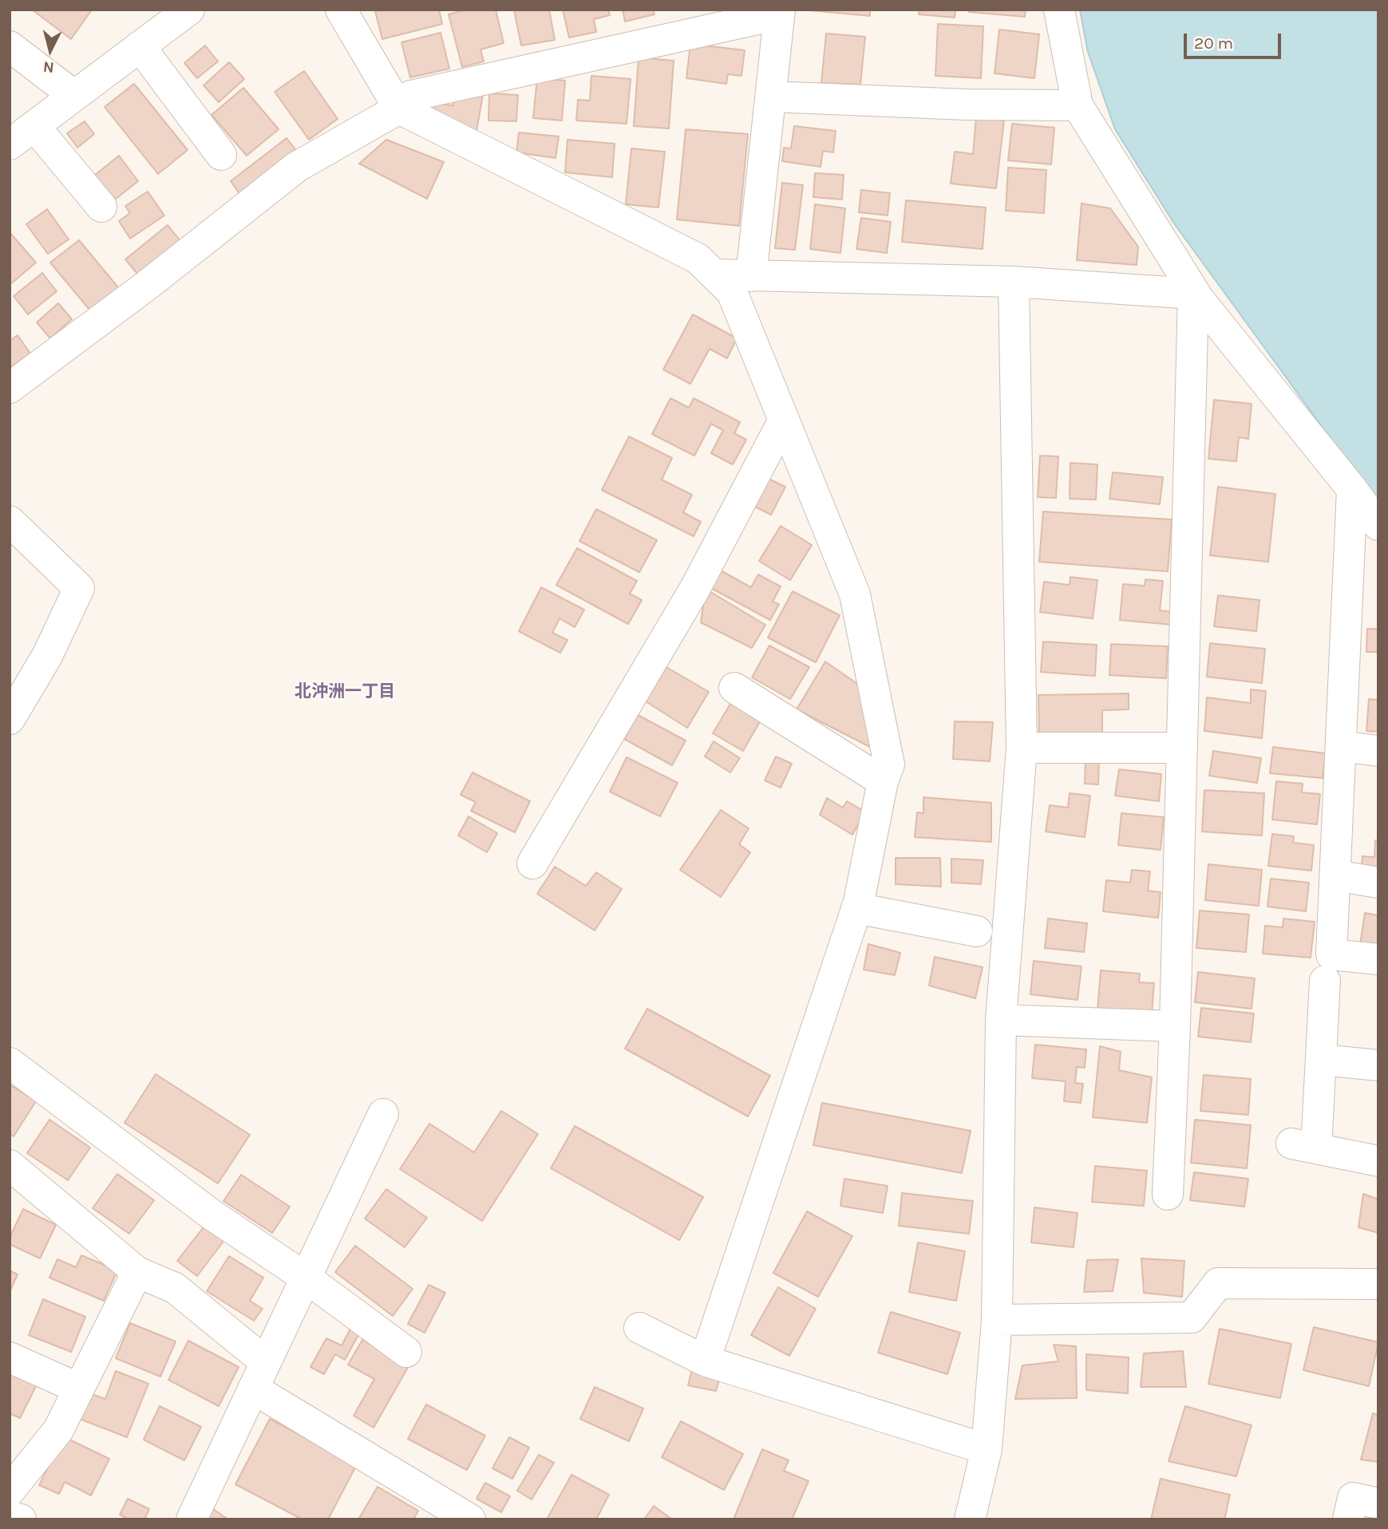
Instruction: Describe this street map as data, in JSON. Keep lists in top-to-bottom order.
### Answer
{
  "districts": ["北沖洲一丁目"],
  "scale_bar": "20 m",
  "north": "bottom"
}
